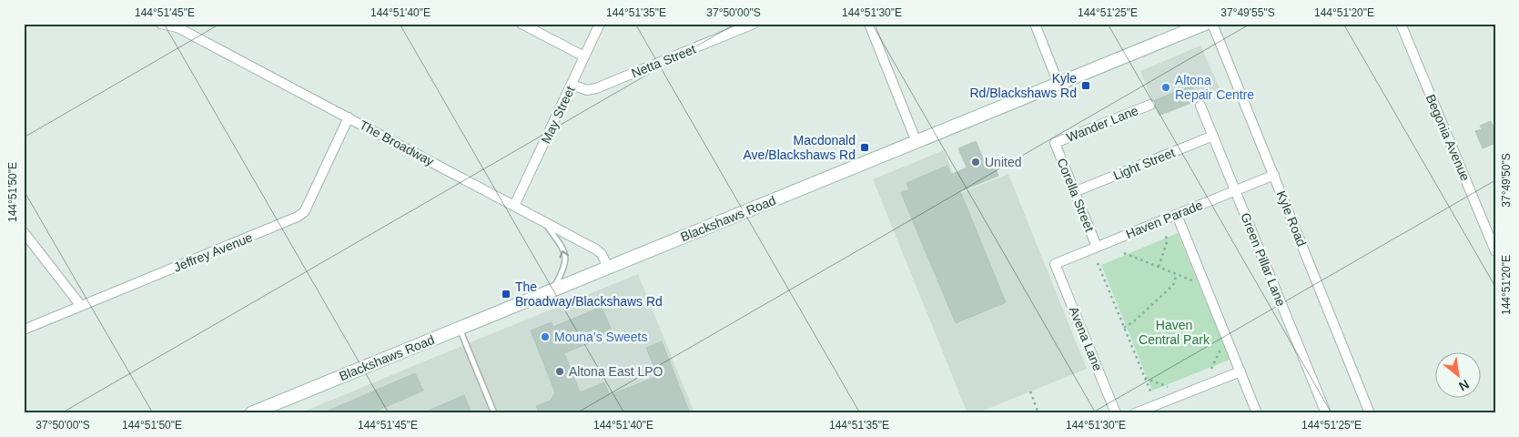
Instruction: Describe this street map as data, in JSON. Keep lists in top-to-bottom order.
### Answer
{
  "streets": {
    "main road": ["Blackshaws Road"],
    "street": [
      "Netta Street",
      "May Street",
      "Wander Lane",
      "Begonia Avenue",
      "The Broadway",
      "Light Street",
      "Corella Street",
      "Kyle Road",
      "Haven Parade",
      "Jeffrey Avenue",
      "Green Pillar Lane",
      "Avena Lane"
    ]
  },
  "crossings": [
    ["Netta Street", "May Street"],
    ["May Street", "The Broadway"],
    ["Wander Lane", "Corella Street"],
    ["The Broadway", "Blackshaws Road"],
    ["The Broadway", "Jeffrey Avenue"],
    ["Light Street", "Corella Street"],
    ["Light Street", "Green Pillar Lane"],
    ["Corella Street", "Haven Parade"],
    ["Kyle Road", "Haven Parade"],
    ["Haven Parade", "Green Pillar Lane"],
    ["Haven Parade", "Avena Lane"]
  ],
  "parks": ["Haven Central Park"],
  "places": {
    "transit": ["Kyle Rd/Blackshaws Rd", "Macdonald Ave/Blackshaws Rd", "The Broadway/Blackshaws Rd"],
    "other": [
      "Altona Repair Centre",
      "United",
      "Mouna’s Sweets",
      "Altona East LPO"
    ]
  },
  "north": "bottom right",
  "coordinates": [
    "144°51'45\"E",
    "144°51'40\"E",
    "144°51'35\"E",
    "37°50'00\"S",
    "144°51'30\"E",
    "144°51'25\"E",
    "37°49'55\"S",
    "144°51'20\"E",
    "37°49'50\"S",
    "144°51'50\"E"
  ]
}
